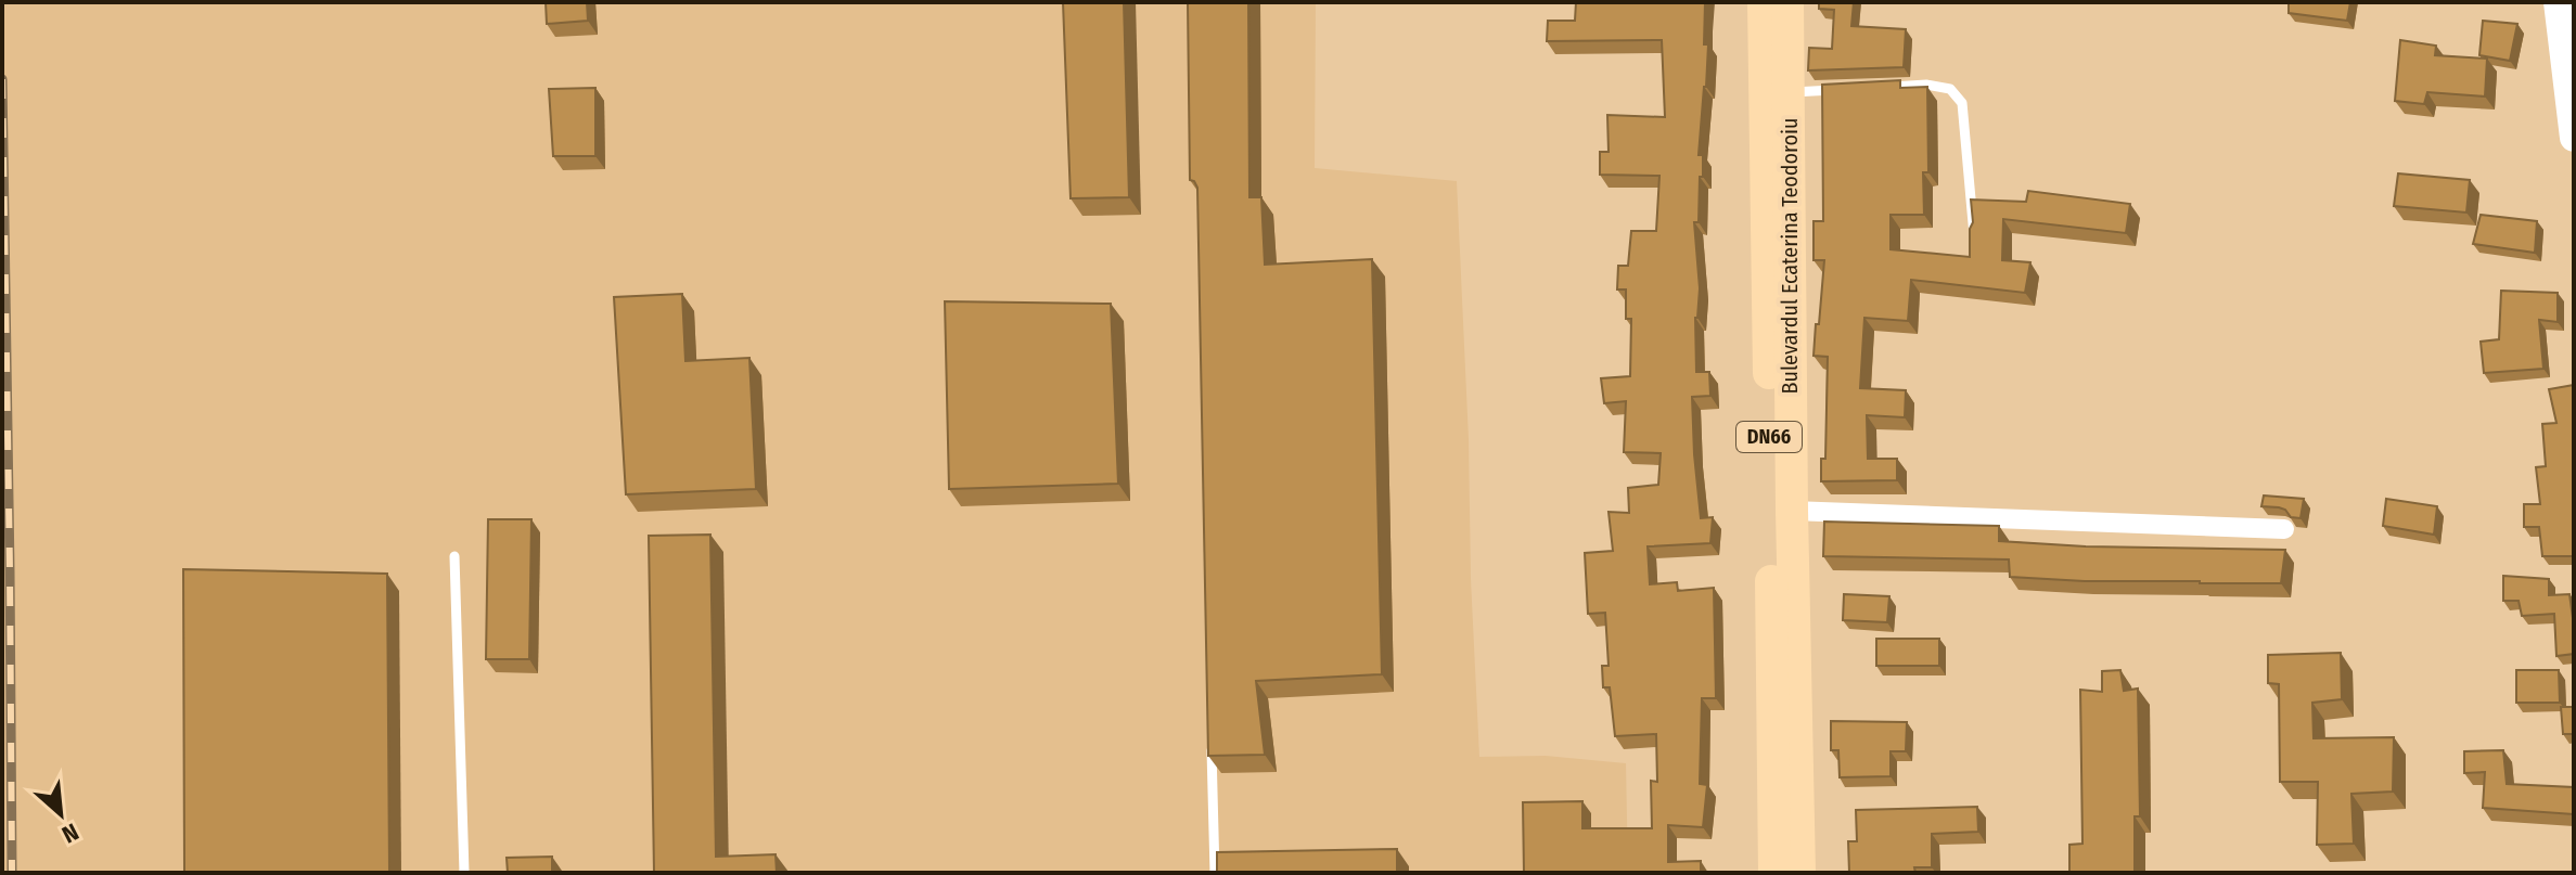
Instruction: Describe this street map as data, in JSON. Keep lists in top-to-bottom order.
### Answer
{
  "streets": {
    "main road": ["Bulevardul Ecaterina Teodoroiu", "DN66"]
  },
  "north": "bottom right"
}
